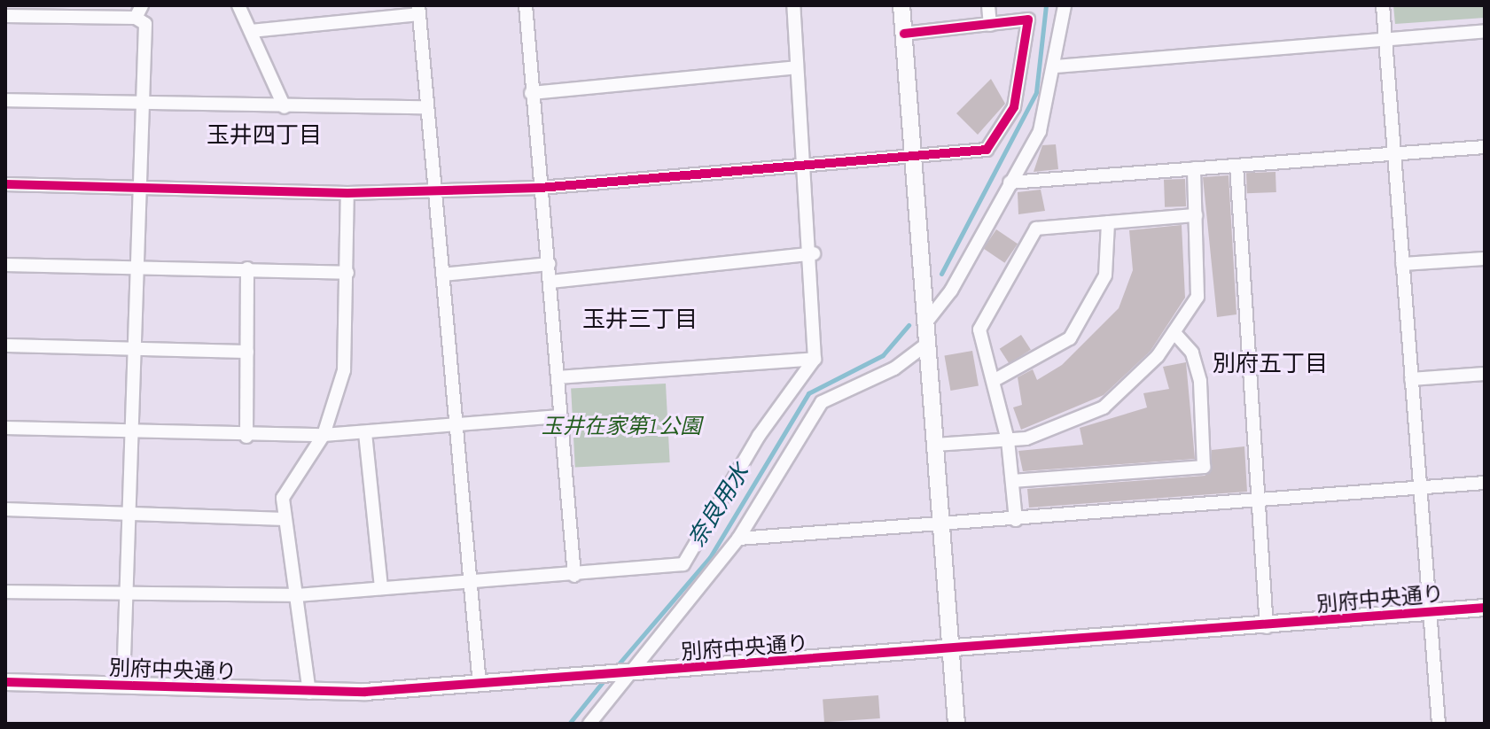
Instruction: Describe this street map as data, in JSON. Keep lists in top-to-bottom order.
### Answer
{
  "streets": {
    "street": ["別府中央通り"]
  },
  "districts": ["玉井四丁目", "玉井三丁目", "別府五丁目"],
  "water": ["奈良用水"],
  "parks": ["玉井在家第1公園"]
}
